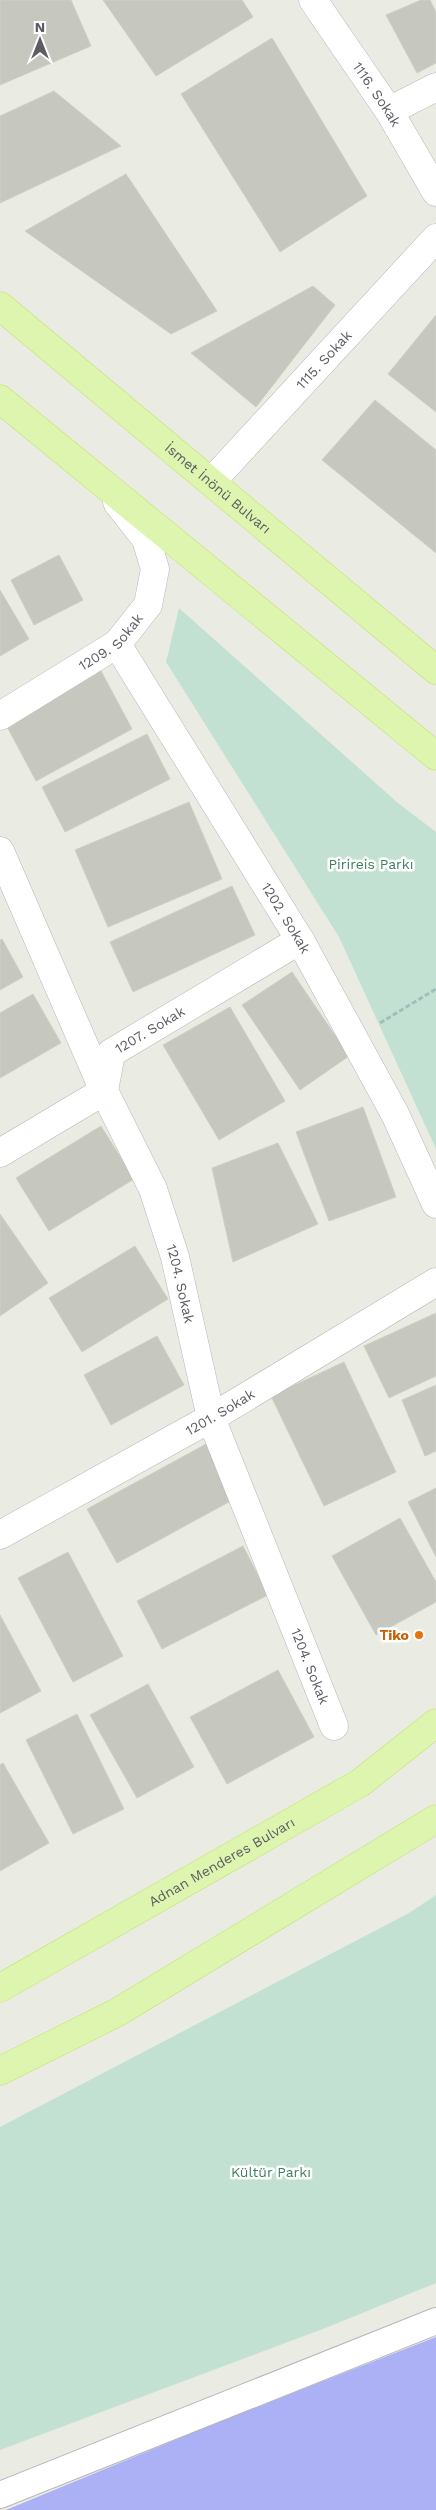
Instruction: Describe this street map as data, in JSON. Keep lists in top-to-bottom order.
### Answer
{
  "streets": {
    "main road": ["İsmet İnönü Bulvarı", "Adnan Menderes Bulvarı"],
    "street": [
      "1116. Sokak",
      "1115. Sokak",
      "1209. Sokak",
      "1202. Sokak",
      "1207. Sokak",
      "1204. Sokak",
      "1201. Sokak"
    ]
  },
  "crossings": [
    ["1115. Sokak", "İsmet İnönü Bulvarı"],
    ["1209. Sokak", "1202. Sokak"],
    ["1202. Sokak", "1207. Sokak"],
    ["1207. Sokak", "1204. Sokak"],
    ["1204. Sokak", "1201. Sokak"]
  ],
  "parks": ["Pirireis Parkı", "Kültür Parkı"],
  "places": ["Тiko"],
  "north": "top"
}
